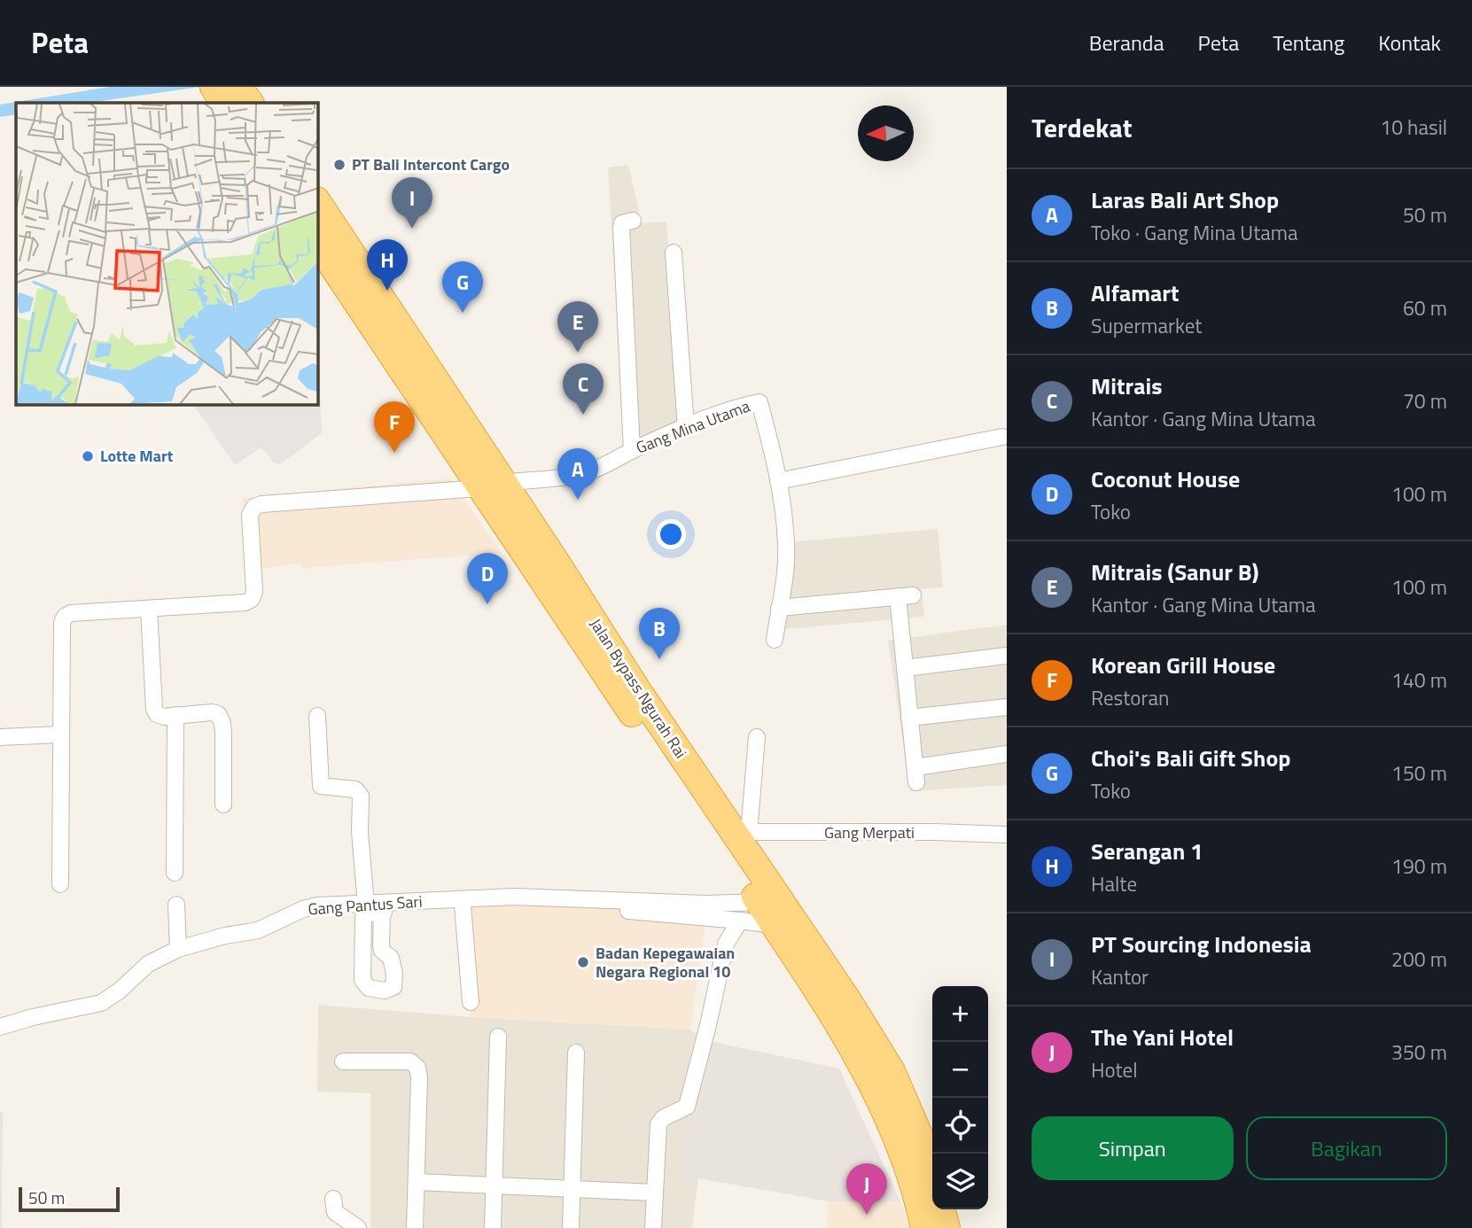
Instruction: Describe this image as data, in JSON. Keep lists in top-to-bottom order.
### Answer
{
  "streets": {
    "highway": ["Jalan Bypass Ngurah Rai"],
    "street": ["Gang Mina Utama", "Gang Merpati", "Gang Pantus Sari"]
  },
  "crossings": [
    ["Gang Mina Utama", "Jalan Bypass Ngurah Rai"],
    ["Jalan Bypass Ngurah Rai", "Gang Merpati"],
    ["Jalan Bypass Ngurah Rai", "Gang Pantus Sari"]
  ],
  "places": ["PT Bali Intercont Cargo", "Lotte Mart", "Badan Kepegawaian Negara Regional 10"],
  "scale_bar": "50 m",
  "north": "left",
  "page": {
    "header": "Peta",
    "nav": [
      "Beranda",
      "Peta",
      "Tentang",
      "Kontak"
    ],
    "heading": ["Terdekat", "10 hasil"],
    "list": [
      {
        "mark": "A",
        "name": "Laras Bali Art Shop",
        "note": "Toko · Gang Mina Utama",
        "value": "50 m"
      },
      {
        "mark": "B",
        "name": "Alfamart",
        "note": "Supermarket",
        "value": "60 m"
      },
      {
        "mark": "C",
        "name": "Mitrais",
        "note": "Kantor · Gang Mina Utama",
        "value": "70 m"
      },
      {
        "mark": "D",
        "name": "Coconut House",
        "note": "Toko",
        "value": "100 m"
      },
      {
        "mark": "E",
        "name": "Mitrais (Sanur B)",
        "note": "Kantor · Gang Mina Utama",
        "value": "100 m"
      },
      {
        "mark": "F",
        "name": "Korean Grill House",
        "note": "Restoran",
        "value": "140 m"
      },
      {
        "mark": "G",
        "name": "Choi's Bali Gift Shop",
        "note": "Toko",
        "value": "150 m"
      },
      {
        "mark": "H",
        "name": "Serangan 1",
        "note": "Halte",
        "value": "190 m"
      },
      {
        "mark": "I",
        "name": "PT Sourcing Indonesia",
        "note": "Kantor",
        "value": "200 m"
      },
      {
        "mark": "J",
        "name": "The Yani Hotel",
        "note": "Hotel",
        "value": "350 m"
      }
    ],
    "pins": [
      "I",
      "H",
      "G",
      "E",
      "C",
      "F",
      "A",
      "D",
      "B",
      "J"
    ],
    "map_buttons": ["+", "−"],
    "buttons": ["Simpan", "Bagikan"],
    "scale": "50 m"
  }
}
